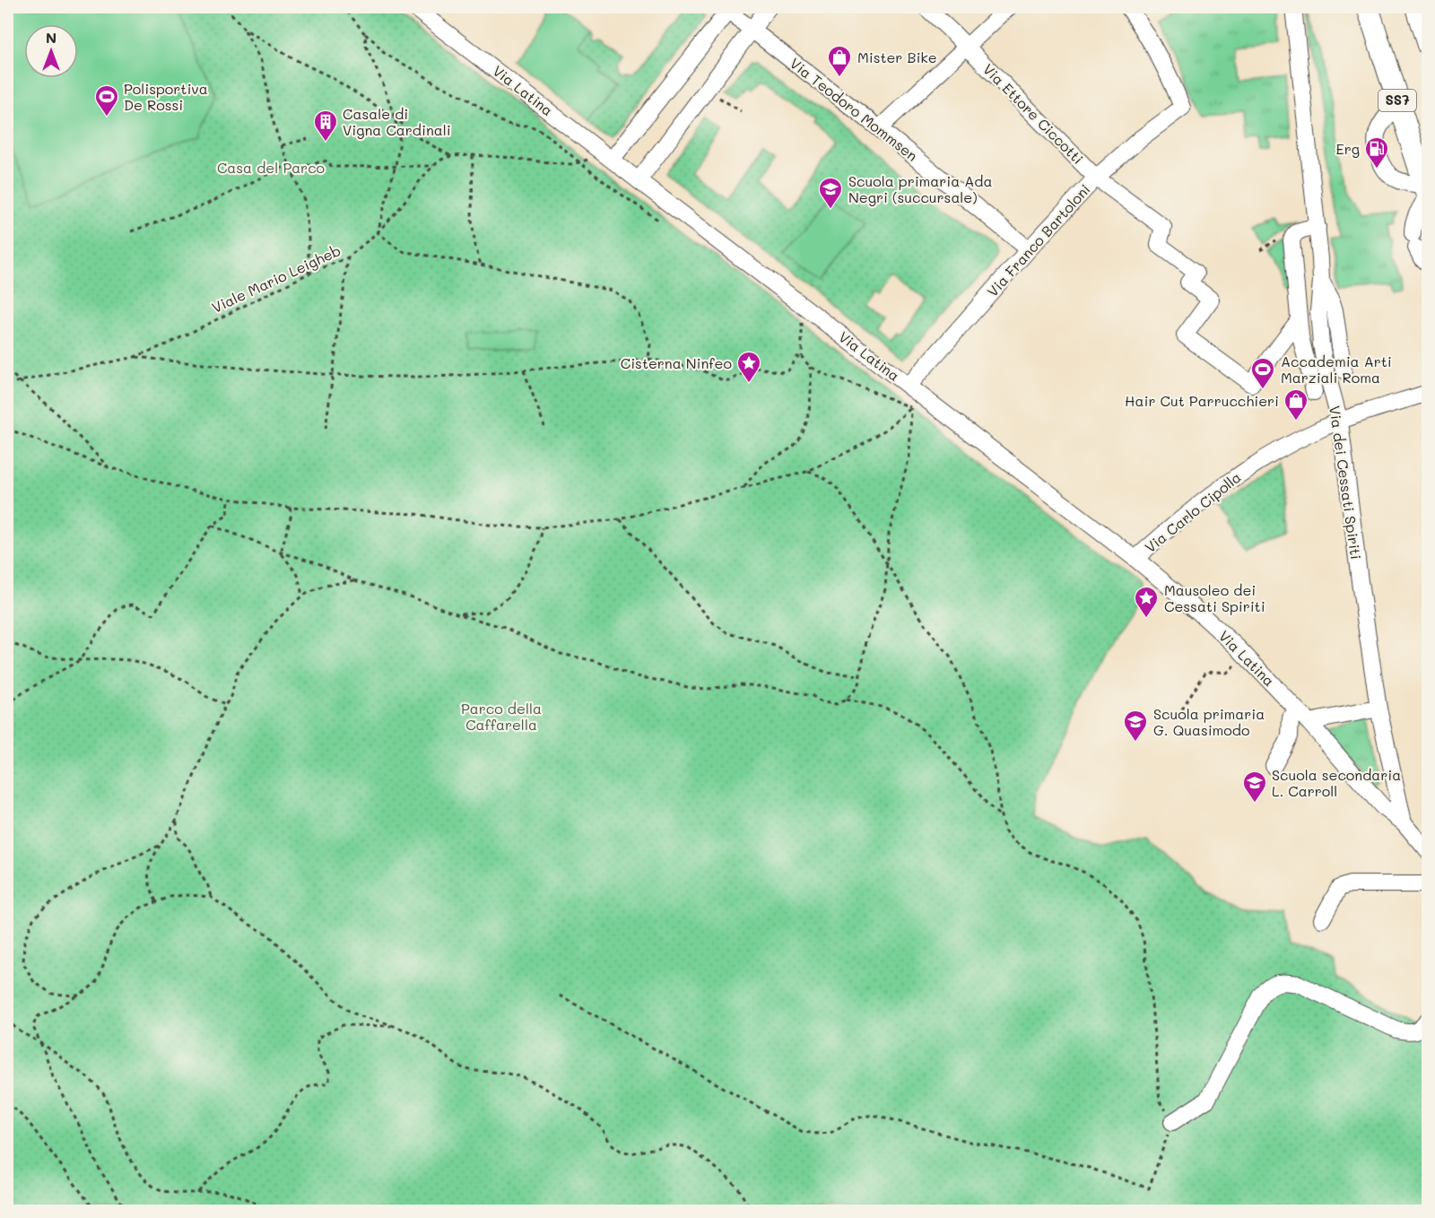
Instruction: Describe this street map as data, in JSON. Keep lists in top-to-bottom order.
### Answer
{
  "streets": {
    "main road": ["SS7"],
    "street": [
      "Via Latina",
      "Via Teodoro Mommsen",
      "Via Ettore Ciccotti",
      "Via Franco Bartoloni",
      "Via dei Cessati Spiriti",
      "Via Carlo Cipolla"
    ],
    "path": ["Viale Mario Leigheb"]
  },
  "crossings": [
    ["Via Latina", "Via Franco Bartoloni"],
    ["Via Latina", "Via dei Cessati Spiriti"],
    ["Via Latina", "Via Carlo Cipolla"],
    ["Via Teodoro Mommsen", "Via Franco Bartoloni"],
    ["Via Ettore Ciccotti", "Via Franco Bartoloni"],
    ["Via dei Cessati Spiriti", "Via Carlo Cipolla"]
  ],
  "parks": ["Casa del Parco", "Parco della Caffarella"],
  "places": {
    "shop": ["Mister Bike", "Hair Cut Parrucchieri"],
    "sports": ["Polisportiva De Rossi", "Accademia Arti Marziali Roma"],
    "building": ["Casale di Vigna Cardinali"],
    "fuel station": ["Erg"],
    "school or university": ["Scuola primaria Ada Negri (succursale)", "Scuola primaria G. Quasimodo", "Scuola secondaria L. Carroll"],
    "place": ["Cisterna Ninfeo", "Mausoleo dei Cessati Spiriti"]
  },
  "north": "top"
}
